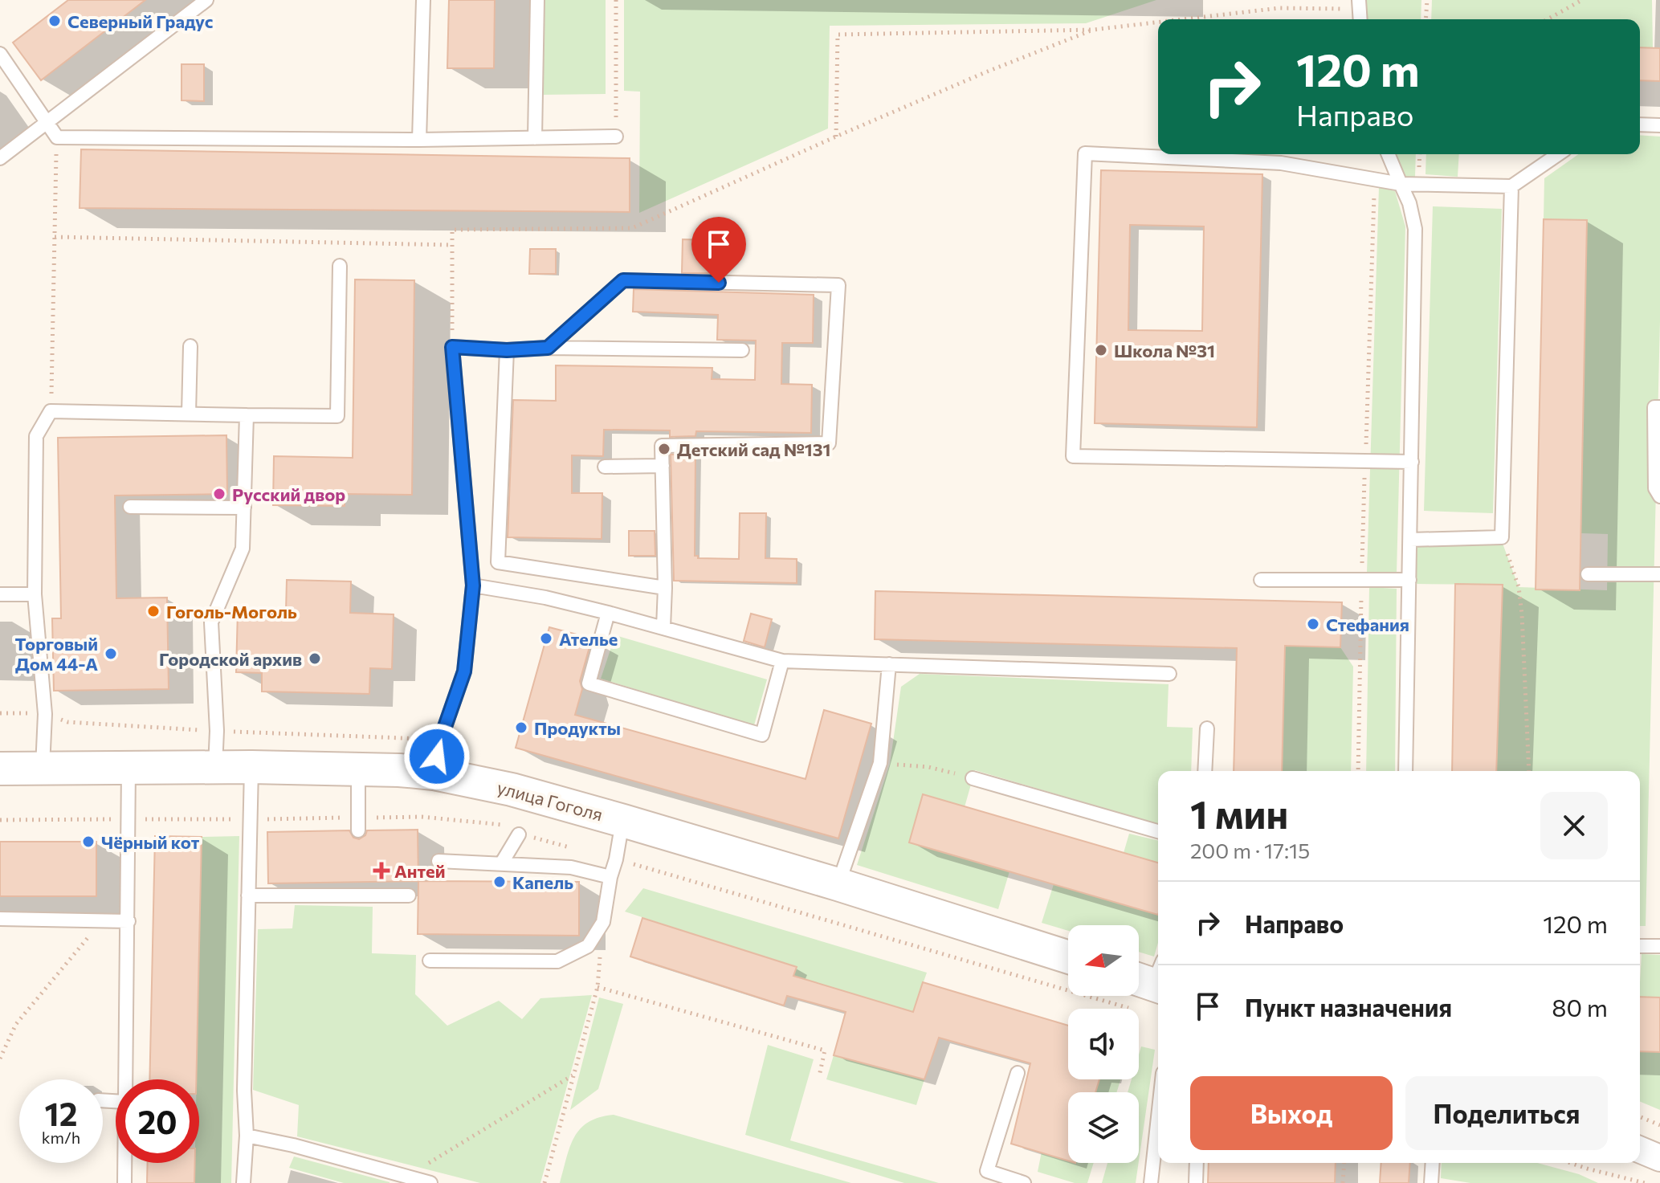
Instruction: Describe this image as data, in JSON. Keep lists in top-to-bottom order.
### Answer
{
  "streets": {
    "street": ["улица Гоголя"]
  },
  "places": {
    "other": [
      "Северный Градус",
      "Школа №31",
      "Детский сад №131",
      "Русский двор",
      "Гоголь-Моголь",
      "Стефания",
      "Ателье",
      "Торговый Дом 44-А",
      "Городской архив",
      "Продукты",
      "Чёрный кот",
      "Капель"
    ],
    "health": ["Антей"]
  },
  "north": "left",
  "page": {
    "turn": ["120 m", "Направо"],
    "heading": ["1 мин", "200 m · 17:15"],
    "list": [
      {
        "name": "Направо",
        "value": "120 m"
      },
      {
        "name": "Пункт назначения",
        "value": "80 m"
      }
    ],
    "buttons": ["Выход", "Поделиться"],
    "speed": "12 km/h",
    "limit": "20"
  }
}
